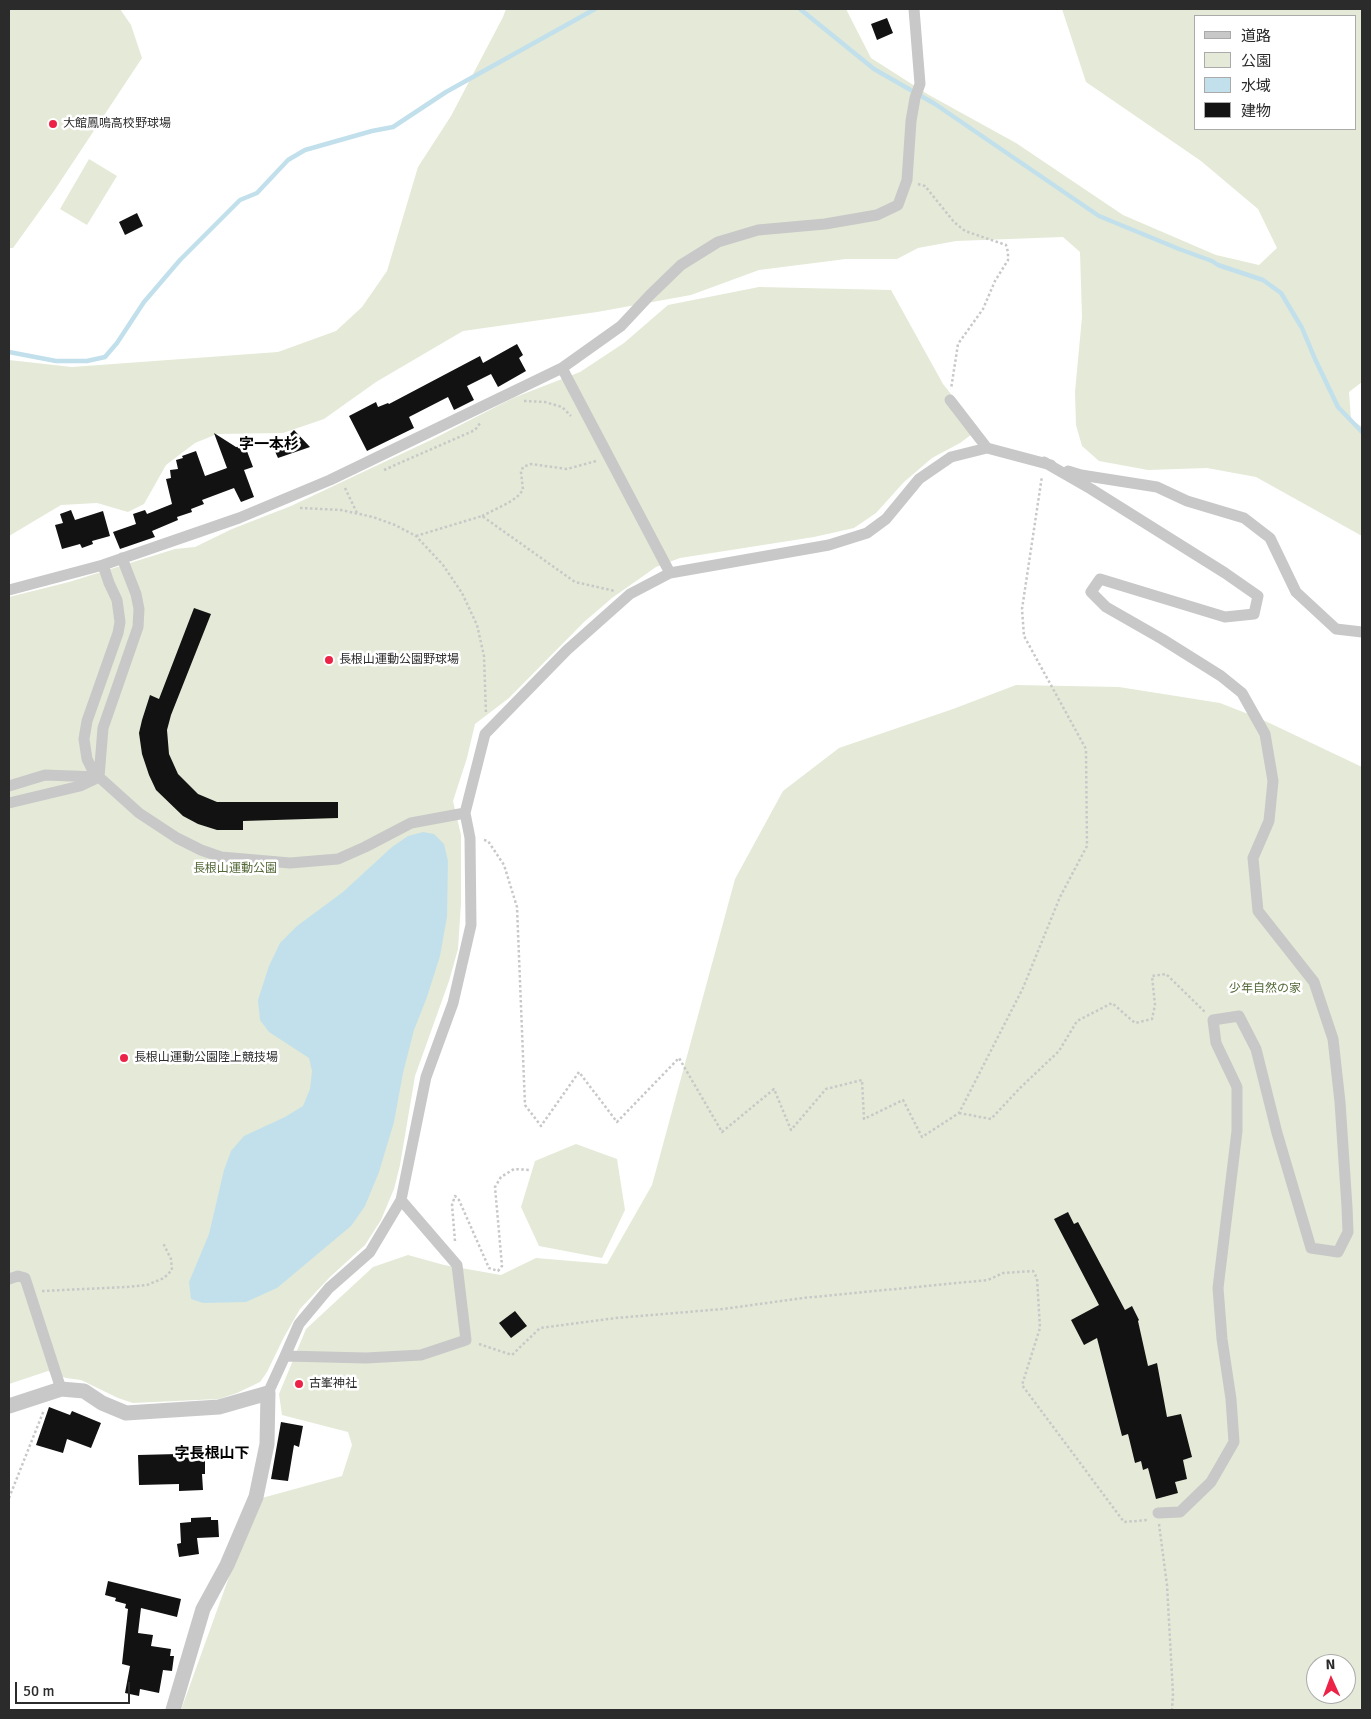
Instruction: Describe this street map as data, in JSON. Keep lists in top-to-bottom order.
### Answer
{
  "districts": ["字一本杉", "字長根山下"],
  "parks": ["長根山運動公園", "少年自然の家"],
  "places": [
    "大館鳳鳴高校野球場",
    "長根山運動公園野球場",
    "長根山運動公園陸上競技場",
    "古峯神社"
  ],
  "legend": [
    "道路",
    "公園",
    "水域",
    "建物"
  ],
  "scale_bar": "50 m",
  "north": "top"
}
